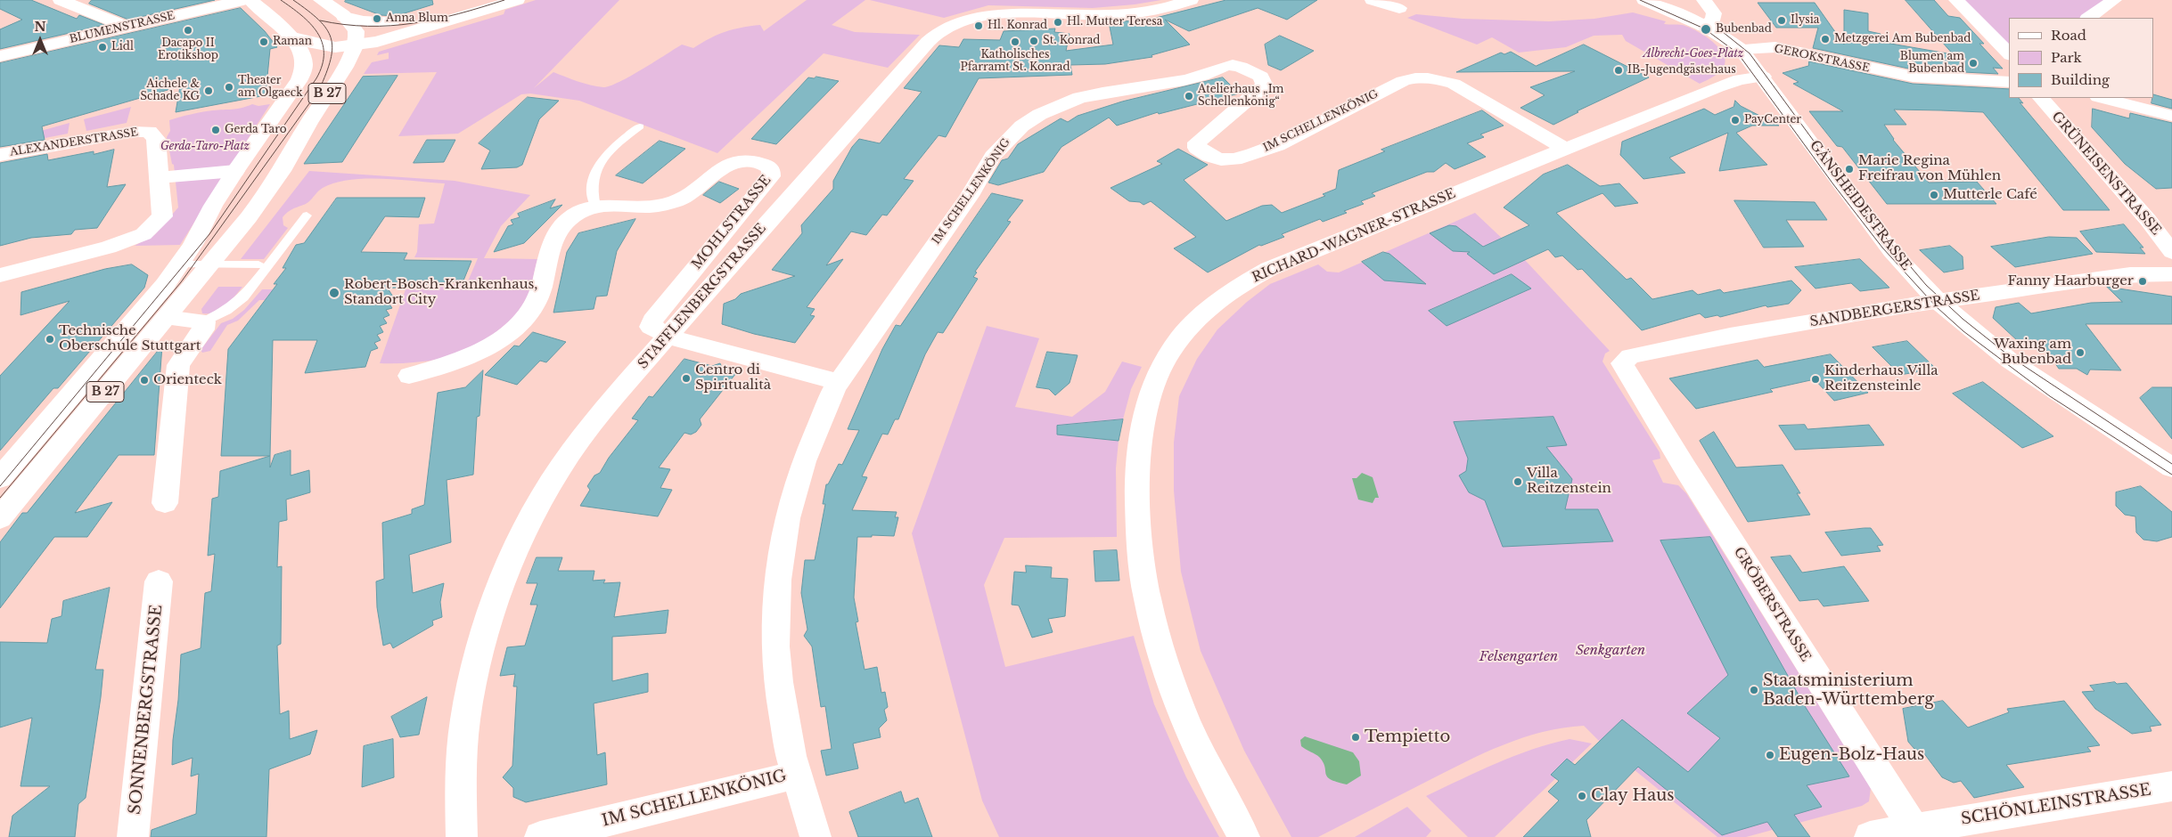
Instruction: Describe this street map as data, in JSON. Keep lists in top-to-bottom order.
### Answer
{
  "streets": {
    "street": [
      "BLUMENSTRASSE",
      "GEROKSTRASSE",
      "B 27",
      "IM SCHELLENKÖNIG",
      "ALEXANDERSTRASSE",
      "GRÜNEISENSTRASSE",
      "GÄNSHEIDESTRASSE",
      "MOHLSTRASSE",
      "RICHARD-WAGNER-STRASSE",
      "STAFFLENBERGSTRASSE",
      "SANDBERGERSTRASSE",
      "GRÖBERSTRASSE",
      "SONNENBERGSTRASSE",
      "SCHÖNLEINSTRASSE"
    ]
  },
  "crossings": [
    ["GEROKSTRASSE", "GÄNSHEIDESTRASSE"],
    ["IM SCHELLENKÖNIG", "RICHARD-WAGNER-STRASSE"],
    ["GÄNSHEIDESTRASSE", "RICHARD-WAGNER-STRASSE"],
    ["GÄNSHEIDESTRASSE", "SANDBERGERSTRASSE"],
    ["MOHLSTRASSE", "STAFFLENBERGSTRASSE"],
    ["SANDBERGERSTRASSE", "GRÖBERSTRASSE"],
    ["GRÖBERSTRASSE", "SCHÖNLEINSTRASSE"]
  ],
  "parks": [
    "Albrecht-Goes-Platz",
    "Gerda-Taro-Platz",
    "Senkgarten",
    "Felsengarten"
  ],
  "places": [
    "Anna Blum",
    "Ilysia",
    "Hl. Mutter Teresa",
    "Hl. Konrad",
    "Bubenbad",
    "Dacapo II Erotikshop",
    "Metzgerei Am Bubenbad",
    "St. Konrad",
    "Raman",
    "Katholisches Pfarramt St. Konrad",
    "Lidl",
    "Blumen am Bubenbad",
    "IB-Jugendgästehaus",
    "Theater am Olgaeck",
    "Aichele & Schade KG",
    "Atelierhaus „Im Schellenkönig“",
    "PayCenter",
    "Gerda Taro",
    "Marie Regina Freifrau von Mühlen",
    "Mutterle Café",
    "Fanny Haarburger",
    "Robert-Bosch-Krankenhaus, Standort City",
    "Technische Oberschule Stuttgart",
    "Waxing am Bubenbad",
    "Centro di Spiritualità",
    "Kinderhaus Villa Reitzensteinle",
    "Orienteck",
    "Villa Reitzenstein",
    "Staatsministerium Baden-Württemberg",
    "Tempietto",
    "Eugen-Bolz-Haus",
    "Clay Haus"
  ],
  "legend": ["Road", "Park", "Building"],
  "north": "top"
}
